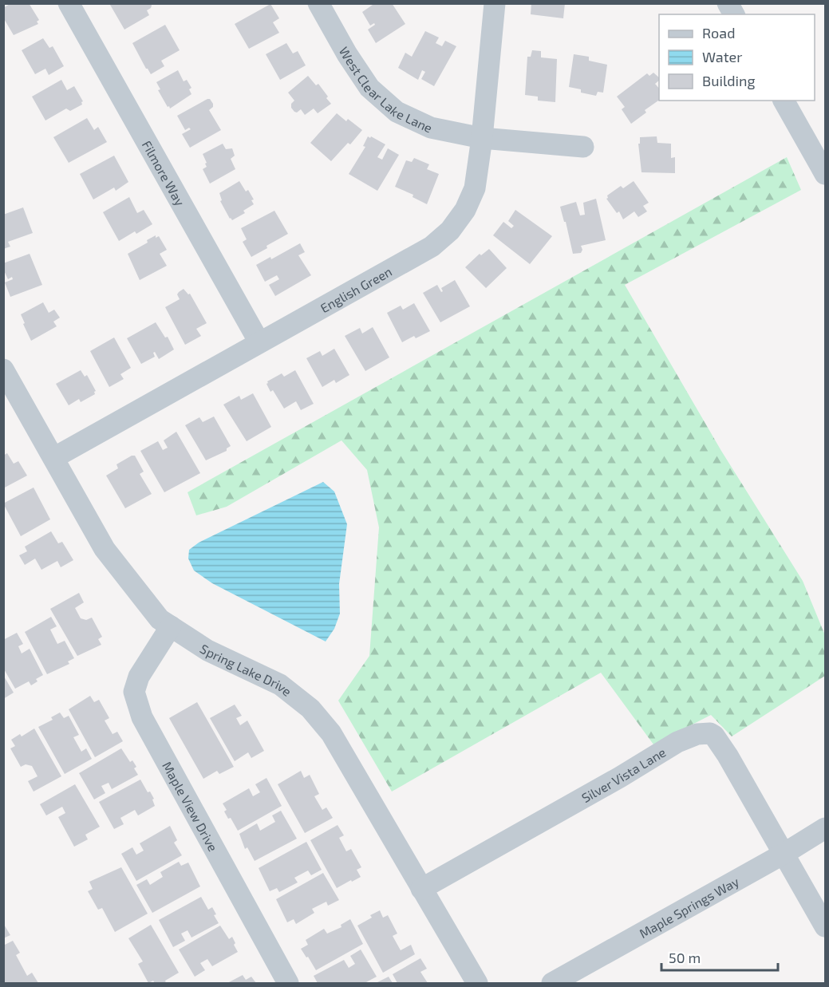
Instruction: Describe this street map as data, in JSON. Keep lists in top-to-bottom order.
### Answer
{
  "streets": {
    "street": [
      "West Clear Lake Lane",
      "Filmore Way",
      "English Green",
      "Spring Lake Drive",
      "Silver Vista Lane",
      "Maple View Drive",
      "Maple Springs Way"
    ]
  },
  "crossings": [
    ["West Clear Lake Lane", "English Green"],
    ["Filmore Way", "English Green"],
    ["English Green", "Spring Lake Drive"],
    ["Spring Lake Drive", "Silver Vista Lane"],
    ["Spring Lake Drive", "Maple View Drive"],
    ["Silver Vista Lane", "Maple Springs Way"]
  ],
  "legend": ["Road", "Water", "Building"],
  "scale_bar": "50 m"
}
